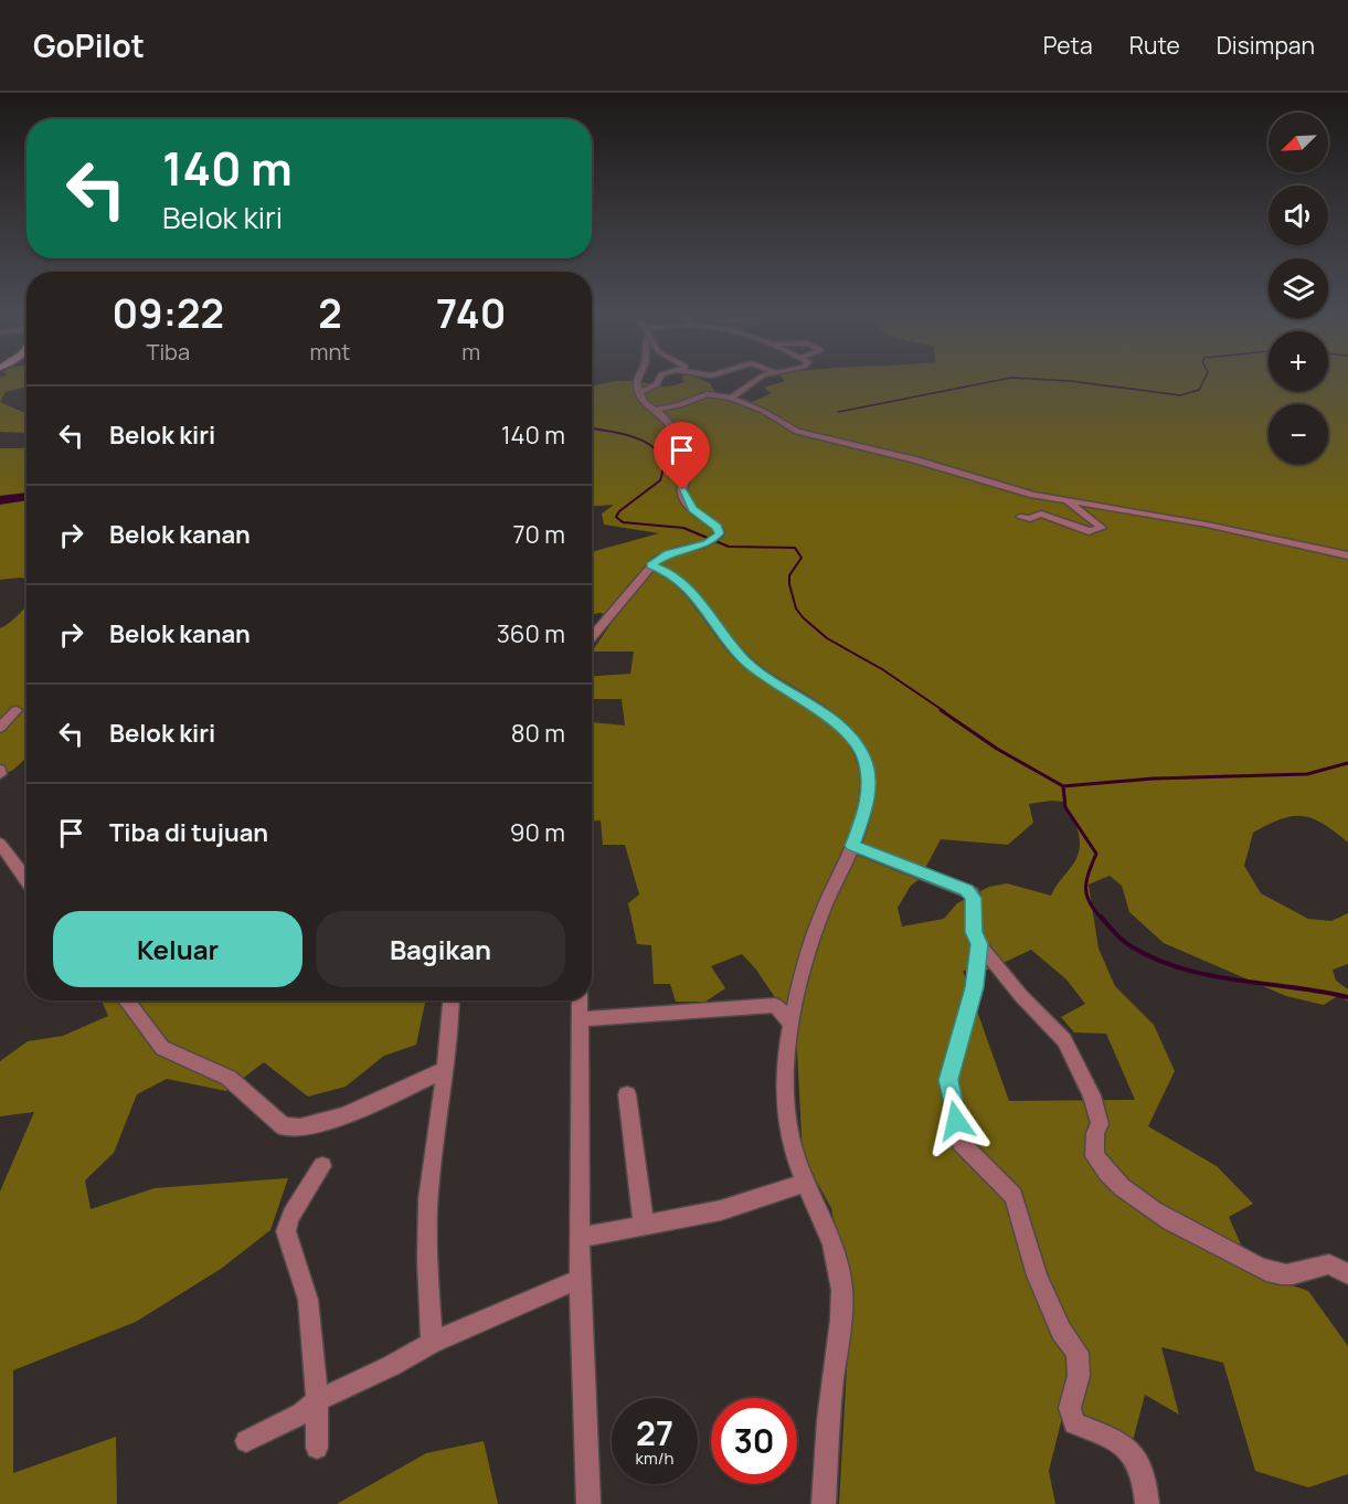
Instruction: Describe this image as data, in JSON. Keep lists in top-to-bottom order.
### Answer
{
  "north": "bottom left",
  "page": {
    "header": "GoPilot",
    "nav": ["Peta", "Rute", "Disimpan"],
    "map_buttons": ["+", "−"],
    "turn": ["140 m", "Belok kiri"],
    "eta": [
      "09:22",
      "Tiba",
      "2",
      "mnt",
      "740",
      "m"
    ],
    "list": [
      {
        "name": "Belok kiri",
        "value": "140 m"
      },
      {
        "name": "Belok kanan",
        "value": "70 m"
      },
      {
        "name": "Belok kanan",
        "value": "360 m"
      },
      {
        "name": "Belok kiri",
        "value": "80 m"
      },
      {
        "name": "Tiba di tujuan",
        "value": "90 m"
      }
    ],
    "buttons": ["Keluar", "Bagikan"],
    "speed": "27 km/h",
    "limit": "30"
  }
}
